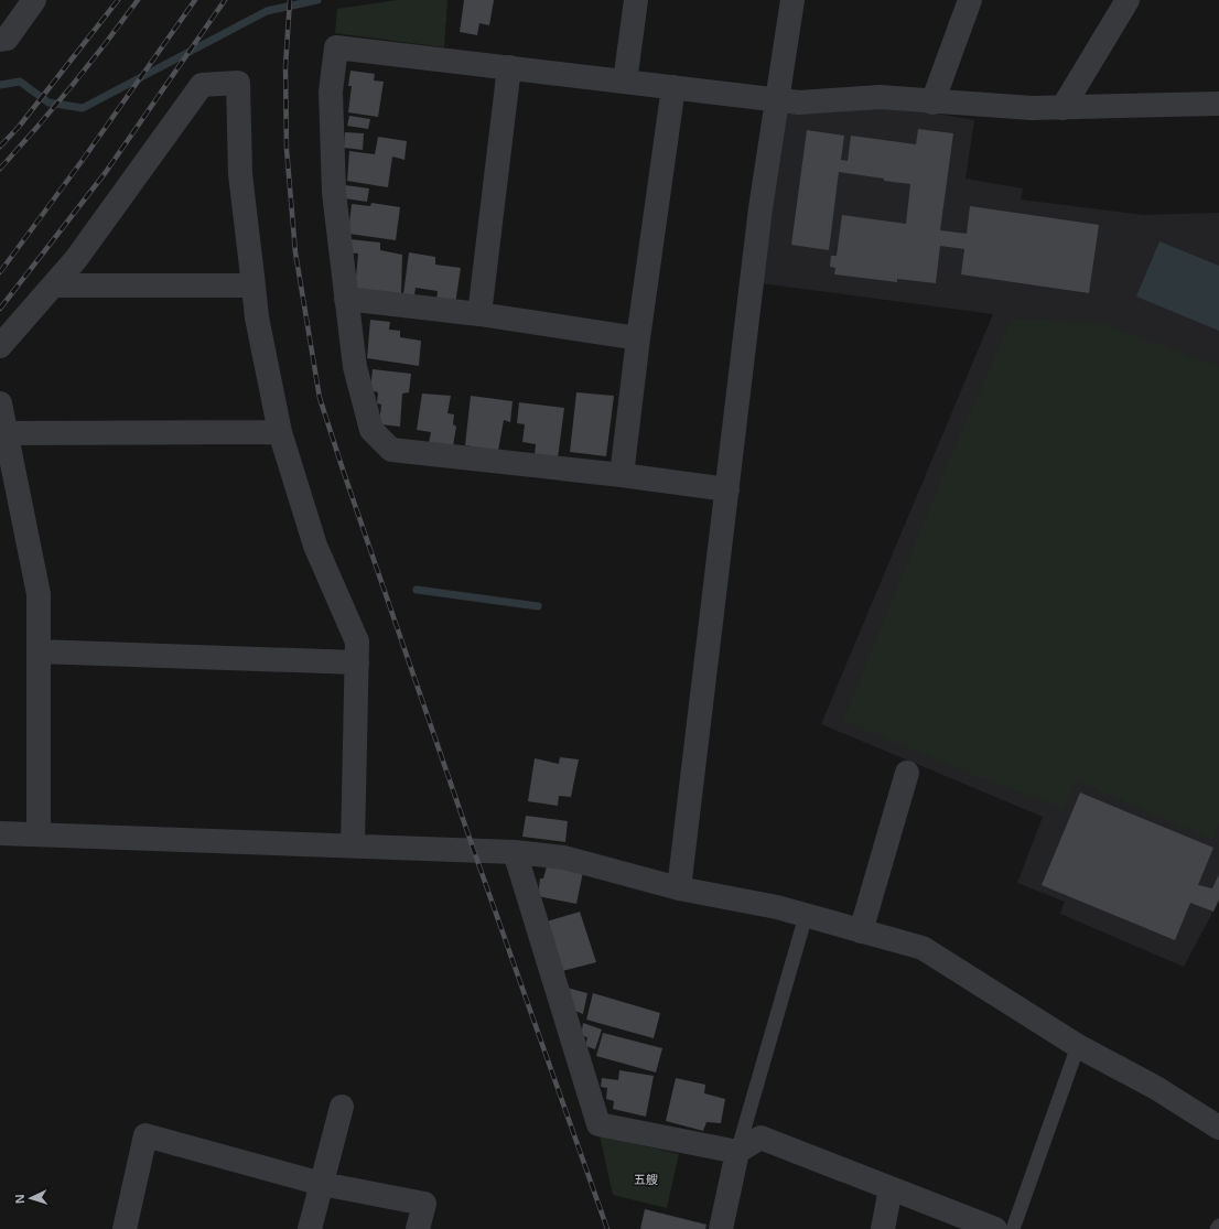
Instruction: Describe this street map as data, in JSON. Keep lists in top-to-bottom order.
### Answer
{
  "districts": ["五艘"],
  "north": "left"
}
